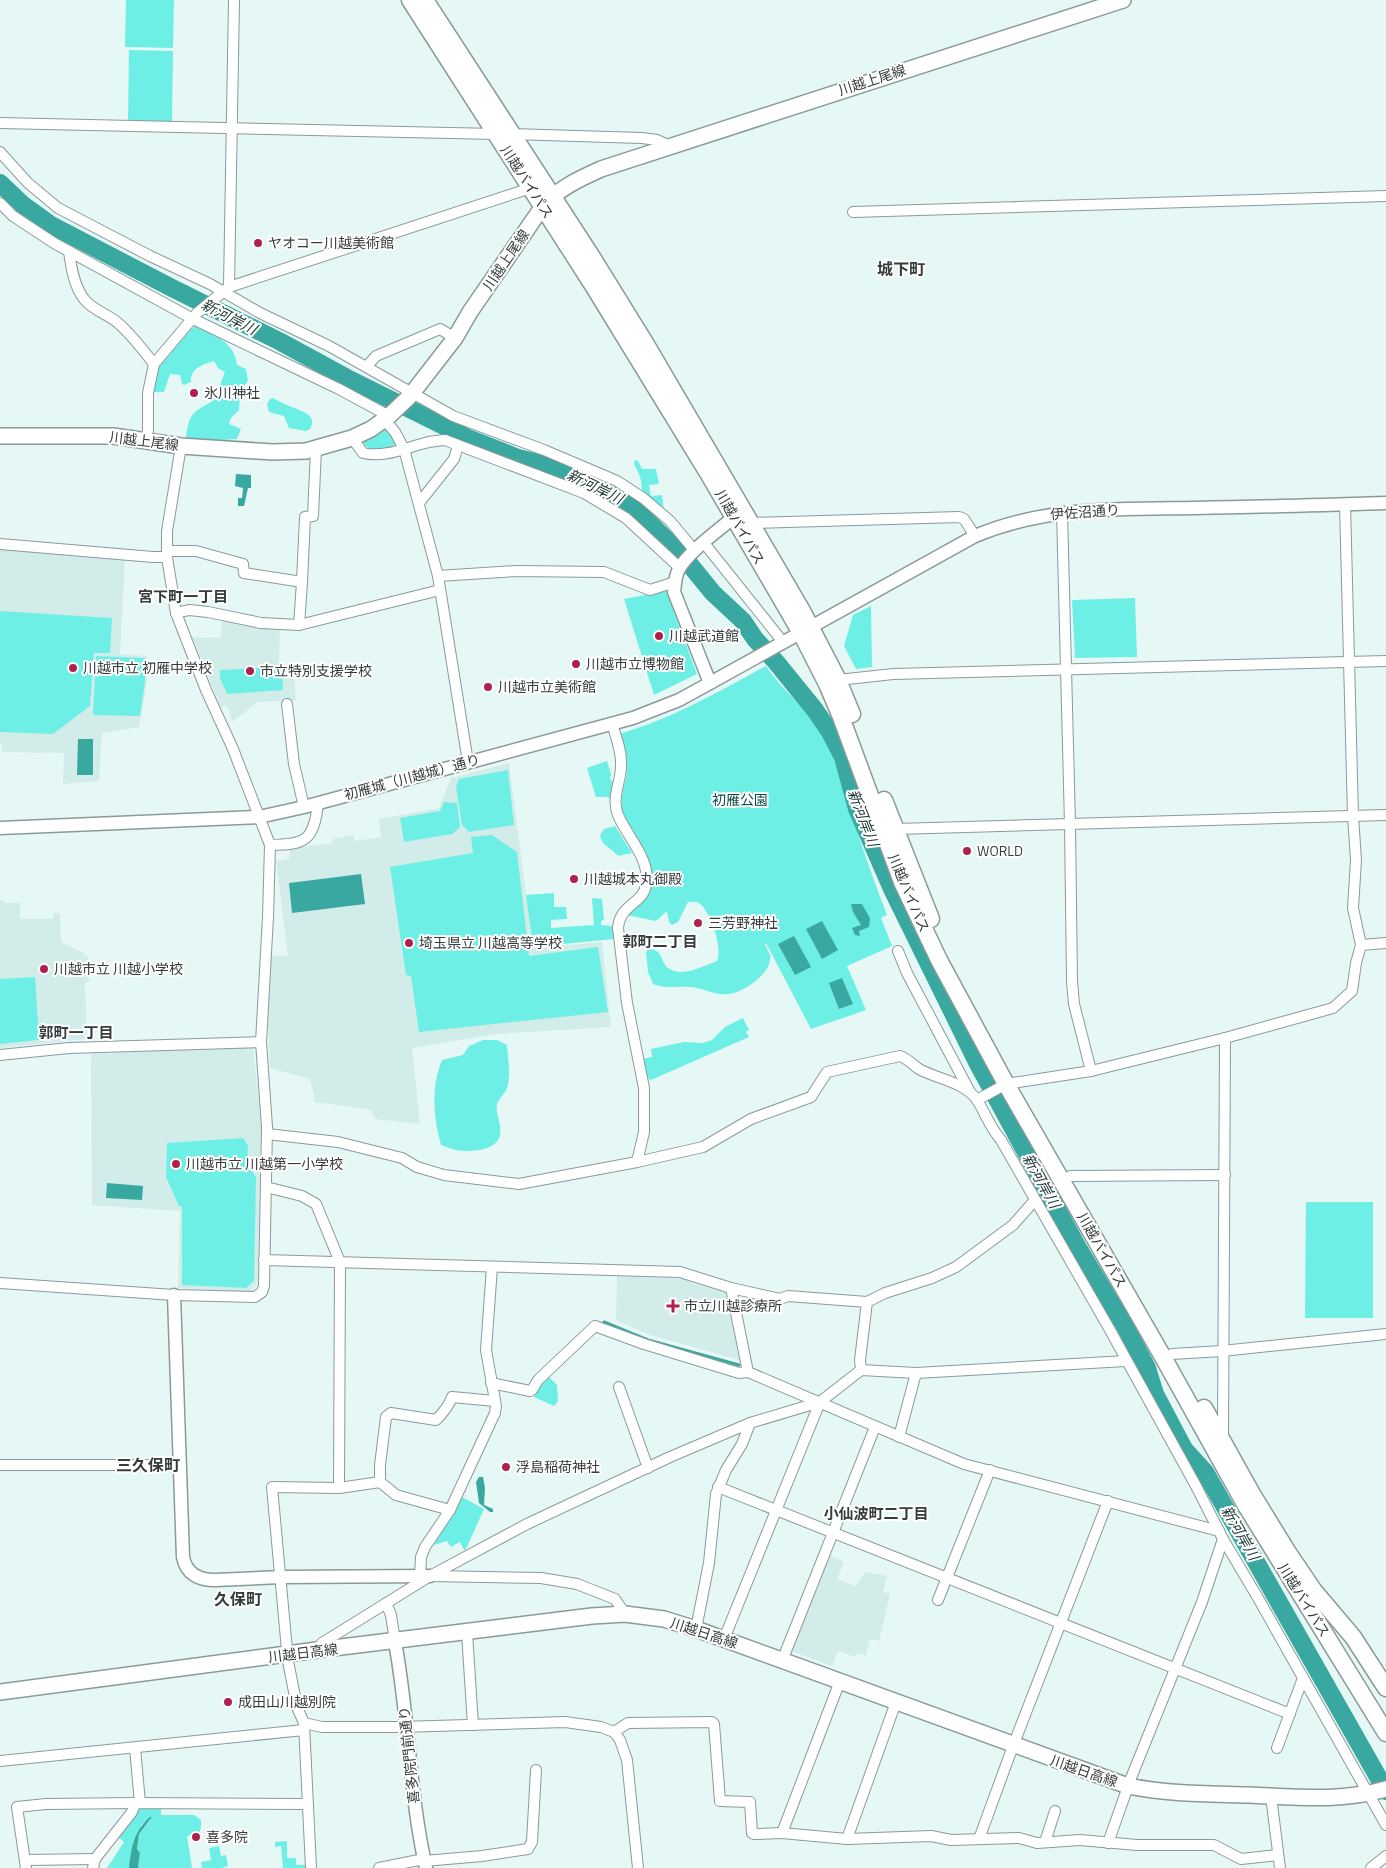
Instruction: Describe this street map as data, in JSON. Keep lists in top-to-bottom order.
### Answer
{
  "streets": {
    "highway": ["川越バイパス"],
    "main road": ["川越上尾線", "川越日高線"],
    "street": ["伊佐沼通り", "初雁城（川越城）通り", "喜多院門前通り"]
  },
  "crossings": [
    ["川越上尾線", "川越バイパス"],
    ["川越バイパス", "伊佐沼通り"],
    ["川越バイパス", "初雁城（川越城）通り"],
    ["伊佐沼通り", "初雁城（川越城）通り"],
    ["川越日高線", "喜多院門前通り"]
  ],
  "districts": [
    "城下町",
    "宮下町一丁目",
    "郭町二丁目",
    "郭町一丁目",
    "三久保町",
    "小仙波町二丁目",
    "久保町"
  ],
  "water": ["新河岸川"],
  "parks": ["初雁公園"],
  "places": {
    "other": [
      "ヤオコー川越美術館",
      "氷川神社",
      "川越武道館",
      "川越市立博物館",
      "川越市立 初雁中学校",
      "市立特別支援学校",
      "川越市立美術館",
      "WORLD",
      "川越城本丸御殿",
      "三芳野神社",
      "埼玉県立 川越高等学校",
      "川越市立 川越小学校",
      "川越市立 川越第一小学校",
      "浮島稲荷神社",
      "成田山川越別院",
      "喜多院"
    ],
    "health": ["市立川越診療所"]
  }
}
